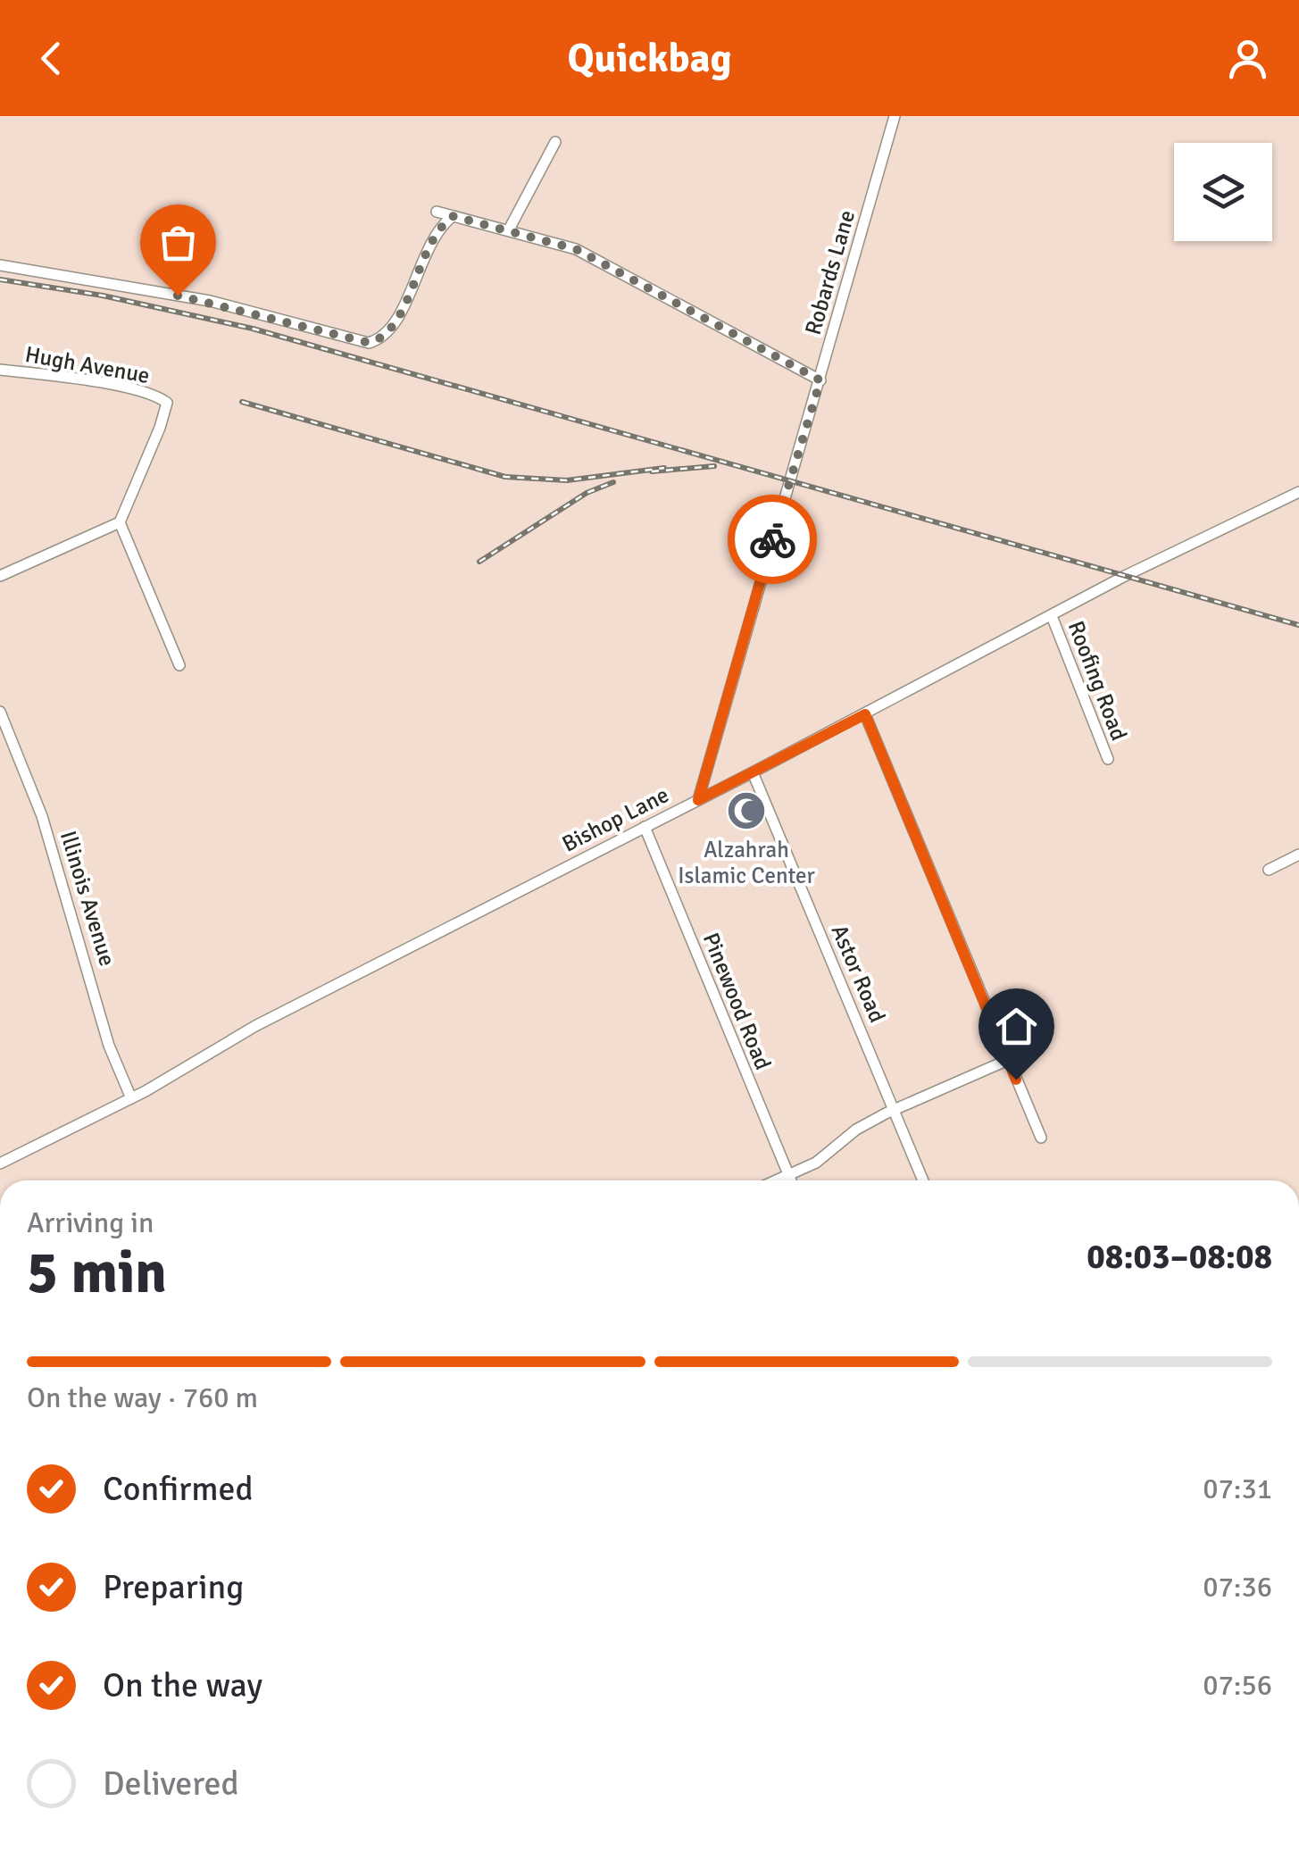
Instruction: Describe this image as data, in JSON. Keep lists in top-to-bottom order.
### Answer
{
  "streets": {
    "street": [
      "Robards Lane",
      "Hugh Avenue",
      "Roofing Road",
      "Bishop Lane",
      "Illinois Avenue",
      "Astor Road",
      "Pinewood Road"
    ]
  },
  "crossings": [
    ["Robards Lane", "Bishop Lane"],
    ["Roofing Road", "Bishop Lane"],
    ["Bishop Lane", "Illinois Avenue"],
    ["Bishop Lane", "Astor Road"],
    ["Bishop Lane", "Pinewood Road"]
  ],
  "places": {
    "mosque": ["Alzahrah Islamic Center"]
  },
  "page": {
    "header": "Quickbag",
    "heading": ["5 min", "Arriving in", "08:03–08:08"],
    "bar": "On the way · 760 m",
    "list": [
      ["Confirmed", "07:31"],
      ["Preparing", "07:36"],
      ["On the way", "07:56"],
      "Delivered"
    ]
  }
}
